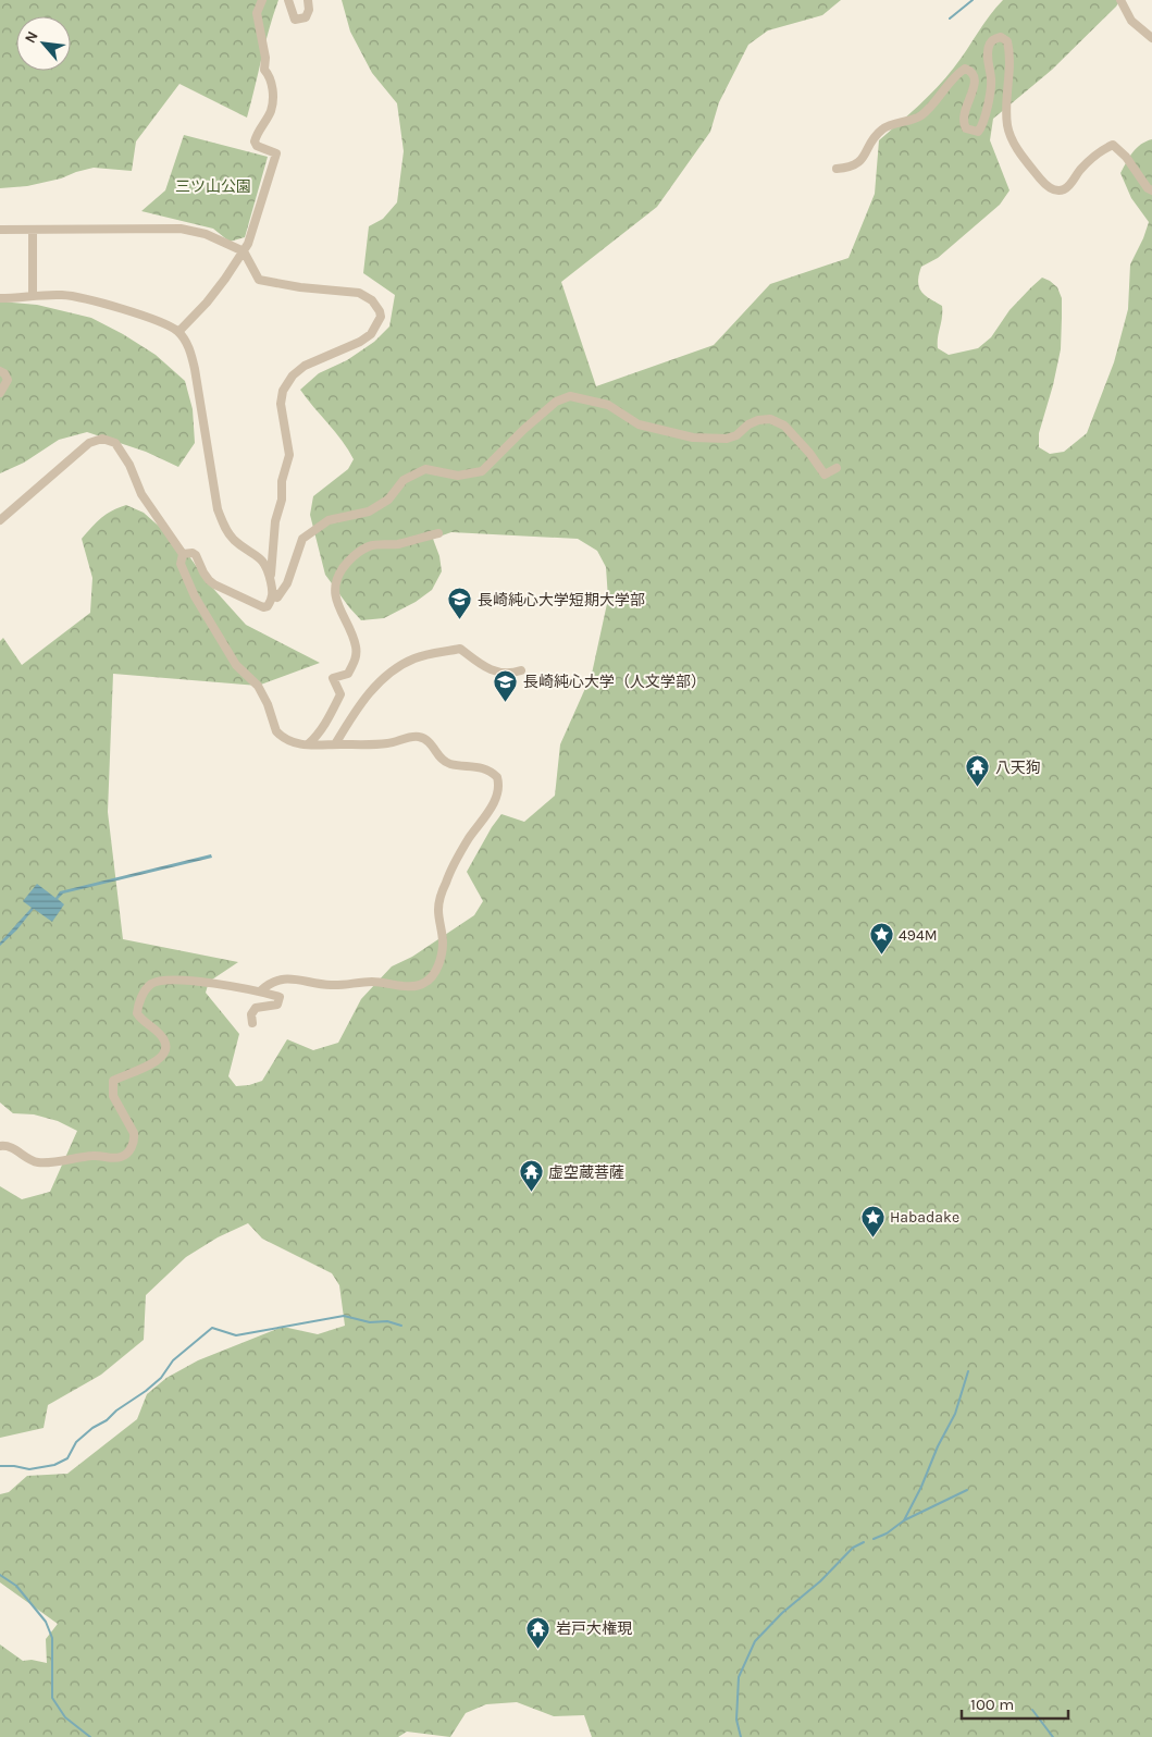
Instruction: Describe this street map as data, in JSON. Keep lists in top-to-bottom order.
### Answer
{
  "parks": ["三ツ山公園"],
  "places": {
    "school or university": ["長崎純心大学短期大学部", "長崎純心大学（人文学部）"],
    "temple": ["八天狗", "虚空蔵菩薩", "岩戸大権現"],
    "place": ["494M", "Habadake"]
  },
  "scale_bar": "100 m",
  "north": "top left"
}
